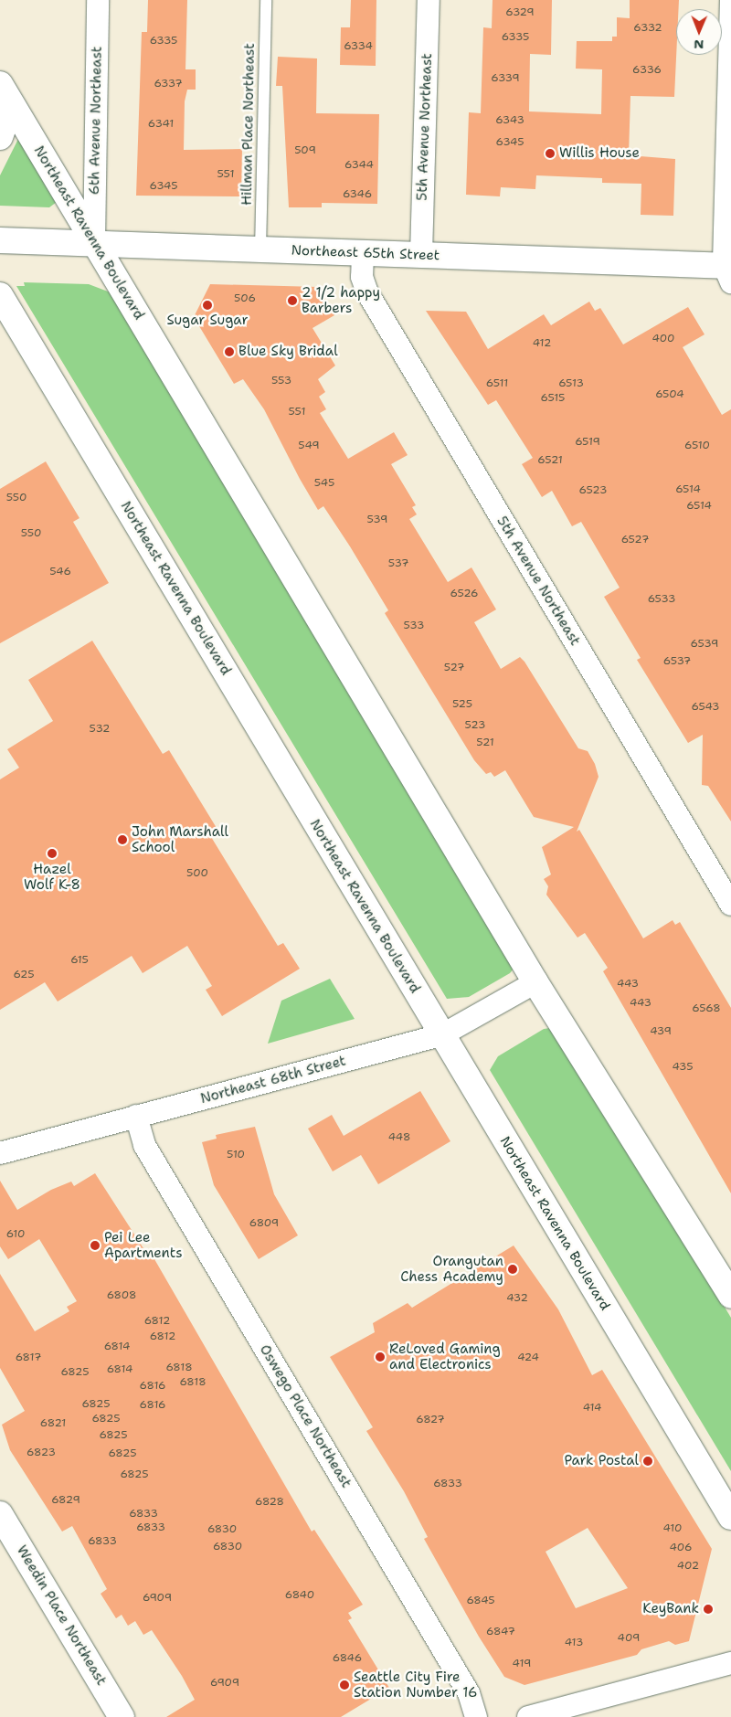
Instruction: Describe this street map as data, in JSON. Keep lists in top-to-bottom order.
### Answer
{
  "streets": {
    "main road": ["Northeast Ravenna Boulevard", "Northeast 65th Street", "Weedin Place Northeast"],
    "street": [
      "6th Avenue Northeast",
      "5th Avenue Northeast",
      "Northeast 68th Street",
      "Oswego Place Northeast"
    ],
    "lane": ["Hillman Place Northeast"]
  },
  "crossings": [
    ["6th Avenue Northeast", "Northeast Ravenna Boulevard"],
    ["6th Avenue Northeast", "Northeast 65th Street"],
    ["Hillman Place Northeast", "Northeast 65th Street"],
    ["5th Avenue Northeast", "Northeast 65th Street"],
    ["Northeast Ravenna Boulevard", "Northeast 65th Street"],
    ["Northeast Ravenna Boulevard", "Northeast 68th Street"],
    ["Northeast 68th Street", "Oswego Place Northeast"]
  ],
  "places": [
    "Willis House",
    "2 1/2 happy Barbers",
    "Sugar Sugar",
    "Blue Sky Bridal",
    "John Marshall School",
    "Hazel Wolf K-8",
    "Pei Lee Apartments",
    "Orangutan Chess Academy",
    "ReLoved Gaming and Electronics",
    "Park Postal",
    "KeyBank",
    "Seattle City Fire Station Number 16"
  ],
  "house_numbers": [
    "6329",
    "6332",
    "6335",
    "6335",
    "6334",
    "6336",
    "6339",
    "6337",
    "6343",
    "6341",
    "6345",
    "509",
    "6344",
    "551",
    "6345",
    "6346",
    "506",
    "400",
    "412",
    "553",
    "6511",
    "6513",
    "6504",
    "6515",
    "551",
    "6519",
    "549",
    "6510",
    "6521",
    "545",
    "6514",
    "6523",
    "550",
    "6514",
    "539",
    "550",
    "6527",
    "537",
    "546",
    "6526",
    "6533",
    "533",
    "6539",
    "6537",
    "527",
    "525",
    "6543",
    "523",
    "532",
    "521",
    "500",
    "615",
    "625",
    "443",
    "443",
    "6568",
    "439",
    "435",
    "448",
    "510",
    "6809",
    "610",
    "6808",
    "432",
    "6812",
    "6812",
    "6814",
    "6817",
    "424",
    "6818",
    "6814",
    "6825",
    "6818",
    "6816",
    "6825",
    "6816",
    "414",
    "6825",
    "6827",
    "6821",
    "6825",
    "6823",
    "6825",
    "6825",
    "6833",
    "6829",
    "6828",
    "6833",
    "6833",
    "410",
    "6830",
    "6833",
    "6830",
    "406",
    "402",
    "6840",
    "6909",
    "6845",
    "6847",
    "409",
    "413",
    "6846",
    "419",
    "6909"
  ],
  "north": "bottom"
}
